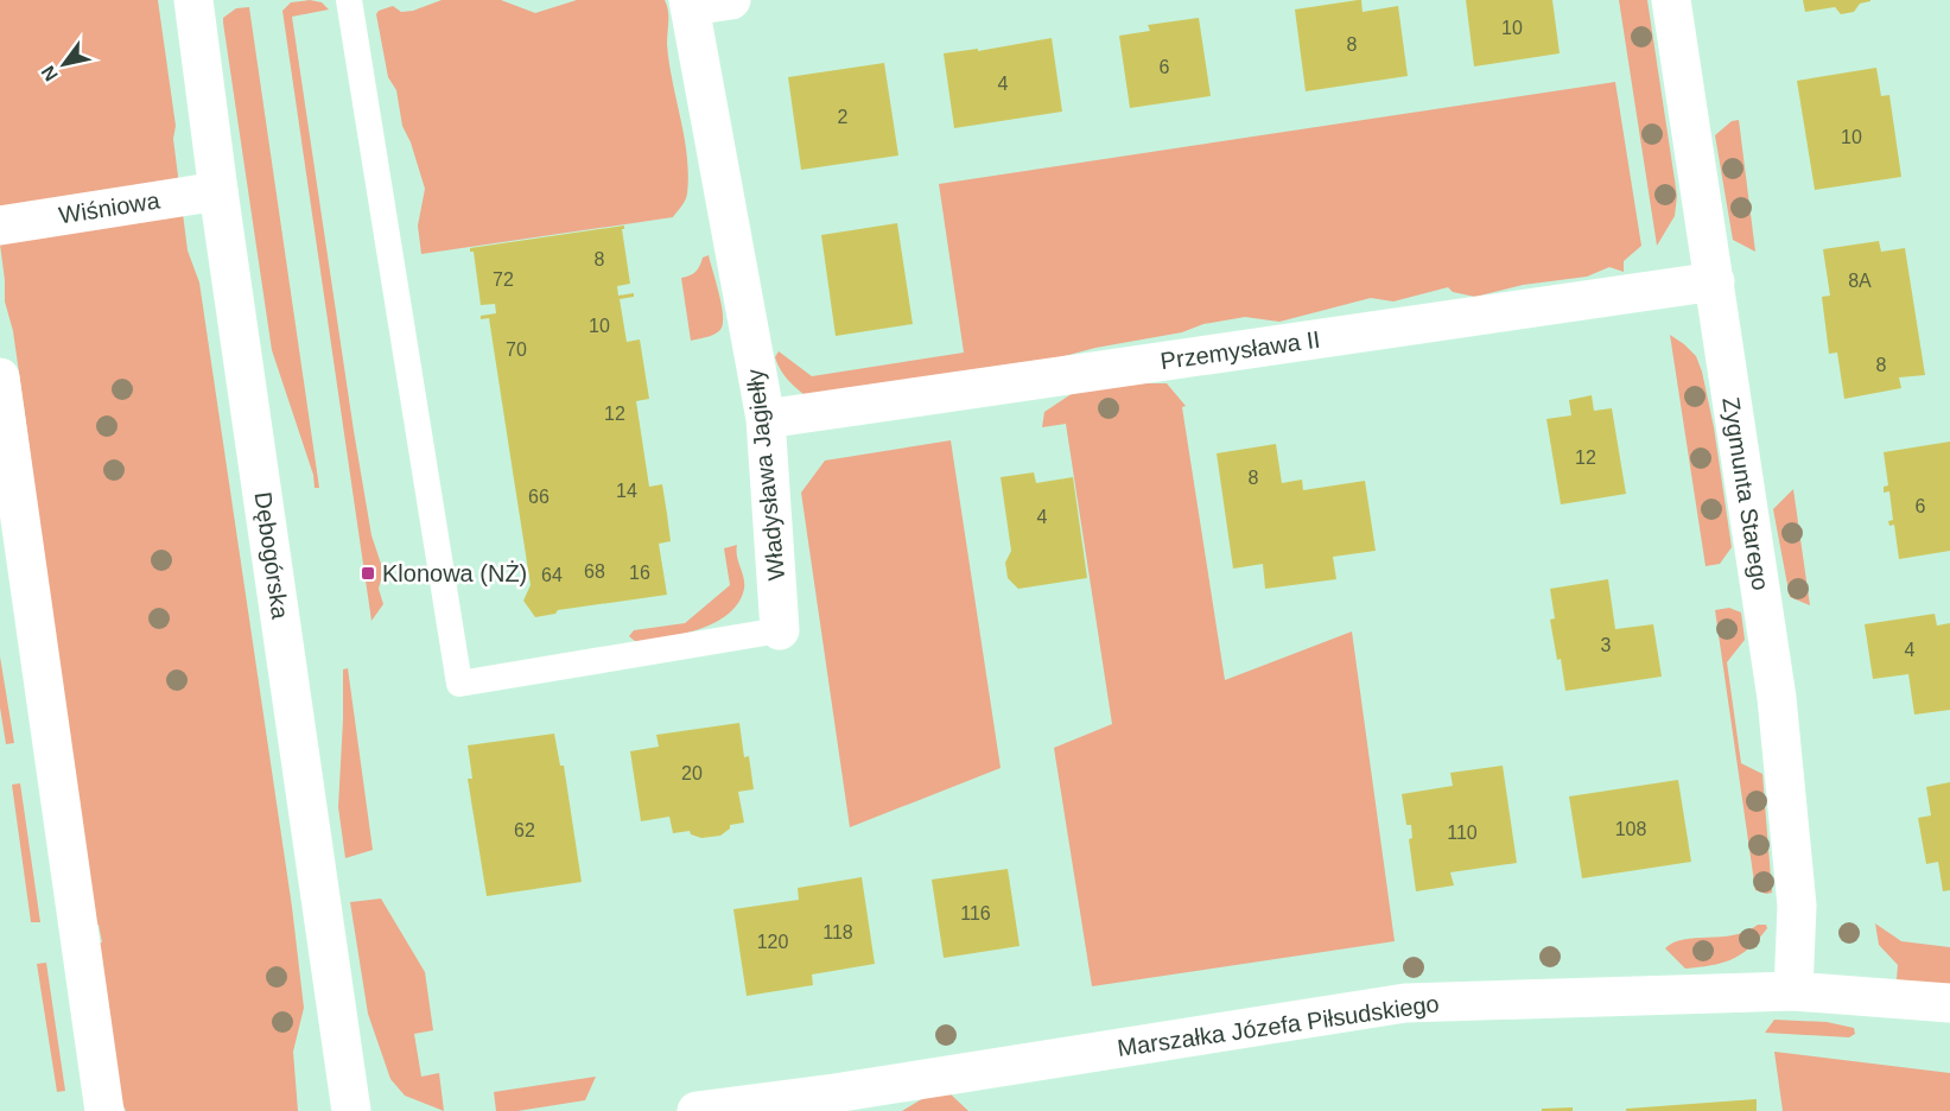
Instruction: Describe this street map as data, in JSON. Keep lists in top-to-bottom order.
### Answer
{
  "streets": {
    "street": [
      "Wiśniowa",
      "Przemysława II",
      "Władysława Jagiełły",
      "Zygmunta Starego",
      "Dębogórska",
      "Marszałka Józefa Piłsudskiego"
    ]
  },
  "crossings": [
    ["Wiśniowa", "Dębogórska"],
    ["Przemysława II", "Władysława Jagiełły"],
    ["Przemysława II", "Zygmunta Starego"],
    ["Zygmunta Starego", "Marszałka Józefa Piłsudskiego"]
  ],
  "places": {
    "transit": ["Klonowa (NŻ)"]
  },
  "house_numbers": [
    "10",
    "8",
    "6",
    "4",
    "2",
    "10",
    "8",
    "72",
    "8A",
    "10",
    "70",
    "8",
    "12",
    "12",
    "8",
    "14",
    "66",
    "6",
    "4",
    "68",
    "16",
    "64",
    "3",
    "4",
    "20",
    "108",
    "62",
    "110",
    "116",
    "118",
    "120"
  ],
  "north": "bottom left"
}
